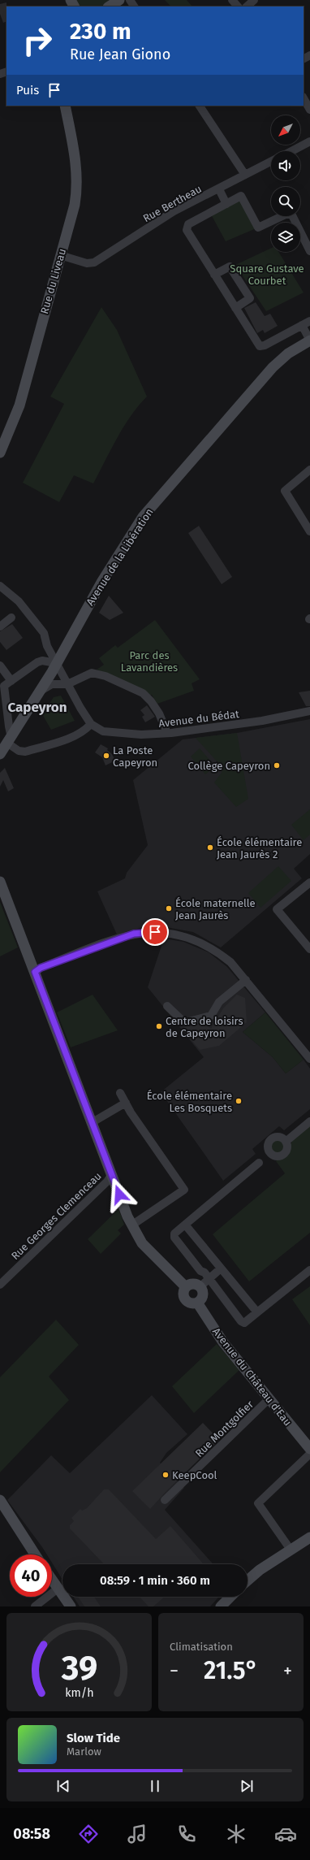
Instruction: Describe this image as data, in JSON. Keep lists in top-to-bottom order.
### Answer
{
  "streets": {
    "street": [
      "Rue Bertheau",
      "Rue du Liveau",
      "Avenue de la Libération",
      "Avenue du Bédat",
      "Rue Georges Clemenceau",
      "Avenue du Château d'Eau",
      "Rue Montgolfier"
    ]
  },
  "crossings": [
    ["Rue Bertheau", "Rue du Liveau"],
    ["Avenue du Château d'Eau", "Rue Montgolfier"]
  ],
  "districts": ["Capeyron"],
  "parks": ["Square Gustave Courbet", "Parc des Lavandières"],
  "places": [
    "La Poste Capeyron",
    "Collège Capeyron",
    "École élémentaire Jean Jaurès 2",
    "École maternelle Jean Jaurès",
    "Centre de loisirs de Capeyron",
    "École élémentaire Les Bosquets",
    "KeepCool"
  ],
  "north": "bottom left",
  "page": {
    "turn": ["230 m", "Rue Jean Giono"],
    "then": "Puis",
    "limit": "40",
    "trip": "08:59 · 1 min · 360 m",
    "tile": "Climatisation",
    "heat": ["−", "21.5°", "+"],
    "song": ["Slow Tide", "Marlow"],
    "tabs": "08:58",
    "gauge": ["39", "km/h"]
  }
}
